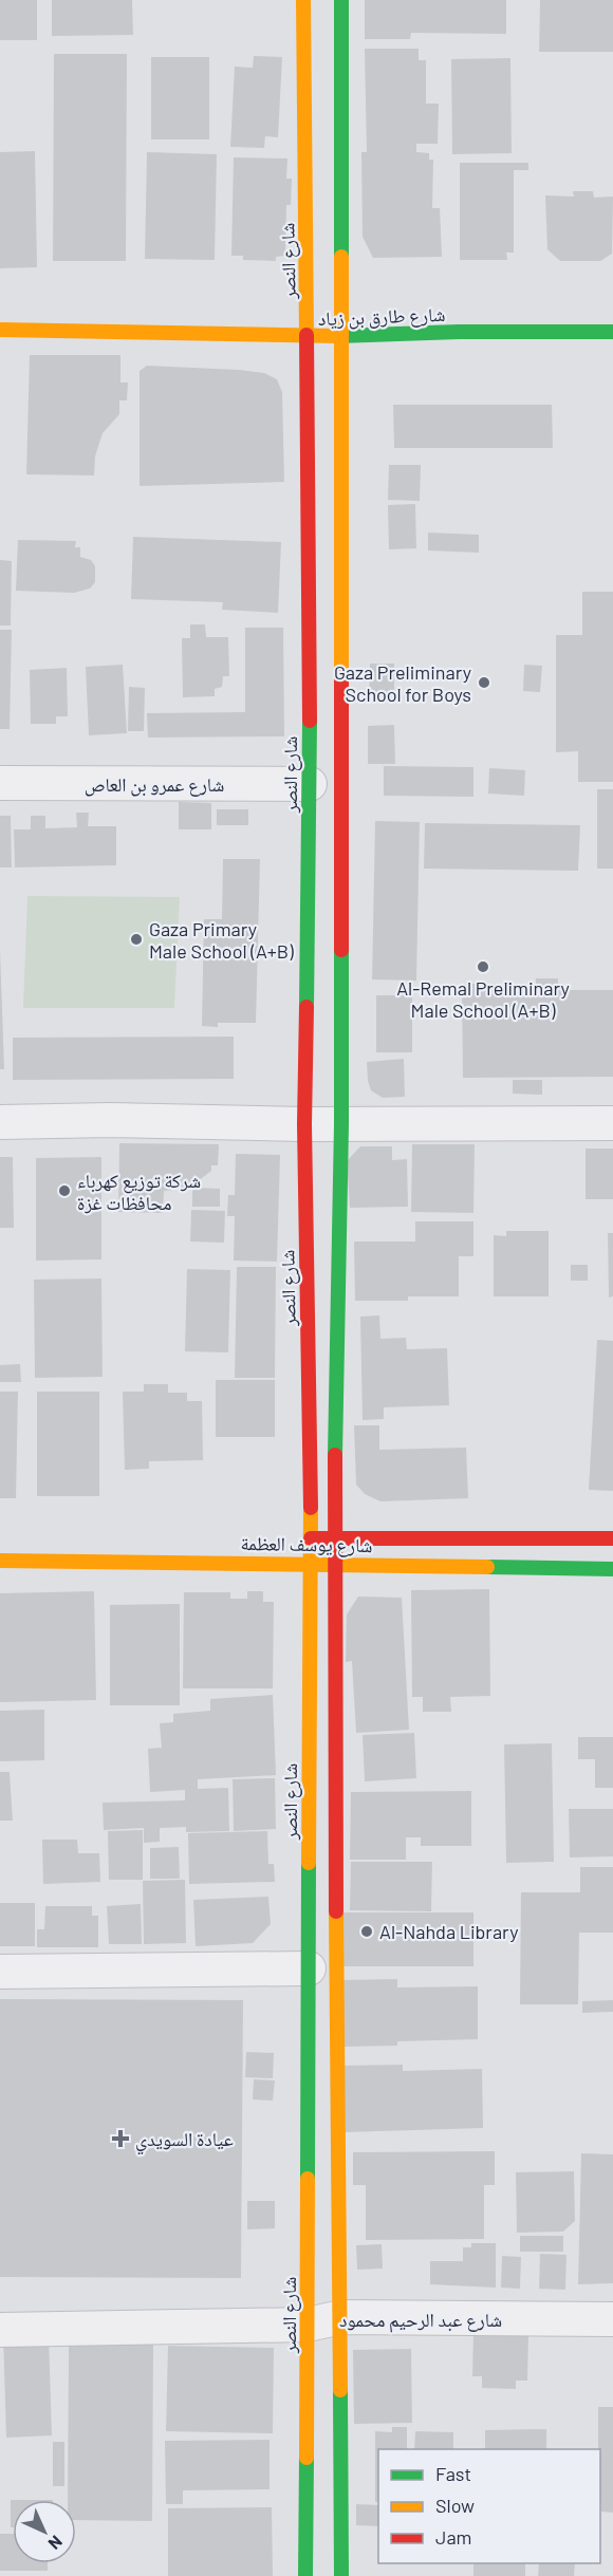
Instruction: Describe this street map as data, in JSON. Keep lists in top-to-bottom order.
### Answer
{
  "streets": {
    "main road": ["شارع النصر", "شارع طارق بن زياد", "شارع يوسف العظمة"],
    "street": ["شارع عمرو بن العاص", "شارع عبد الرحيم محمود"]
  },
  "crossings": [
    ["شارع النصر", "شارع طارق بن زياد"],
    ["شارع النصر", "شارع عمرو بن العاص"],
    ["شارع النصر", "شارع يوسف العظمة"],
    ["شارع النصر", "شارع عبد الرحيم محمود"]
  ],
  "places": {
    "other": [
      "Gaza Preliminary School for Boys",
      "Gaza Primary Male School (A+B)",
      "Al-Remal Preliminary Male School (A+B)",
      "شركة توزيع كهرباء محافظات غزة",
      "Al-Nahda Library"
    ],
    "health": ["عيادة السويدي"]
  },
  "legend": ["Fast", "Slow", "Jam"],
  "north": "bottom right"
}
